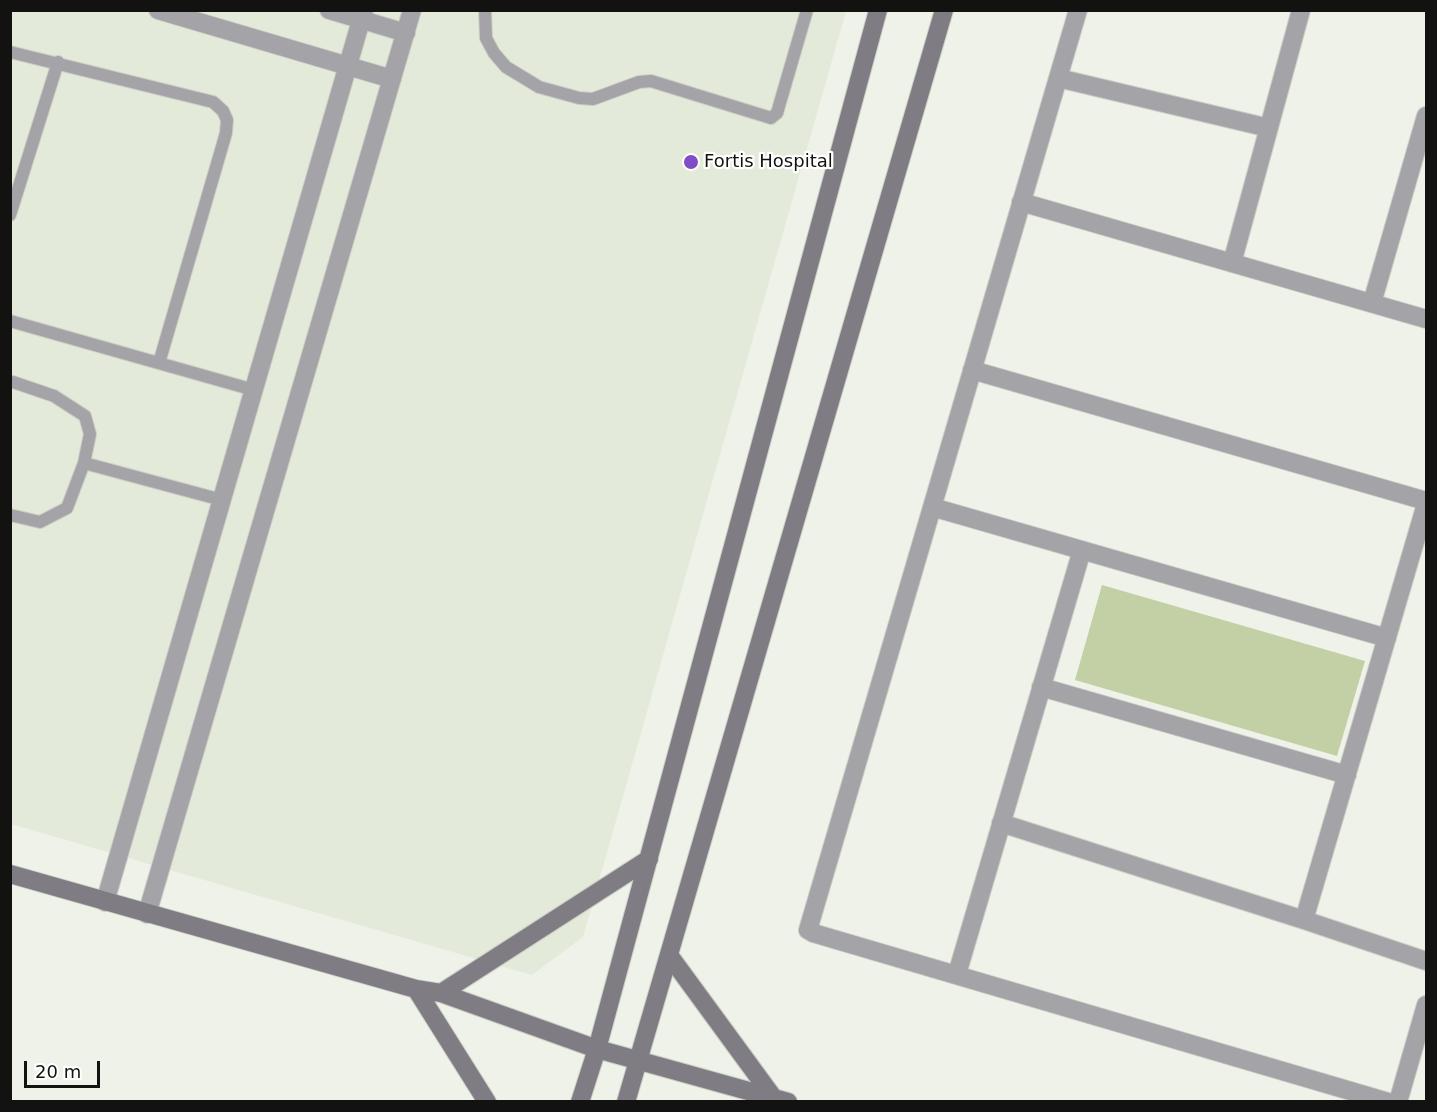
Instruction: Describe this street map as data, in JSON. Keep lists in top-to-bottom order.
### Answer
{
  "places": ["Fortis Hospital"],
  "scale_bar": "20 m"
}
